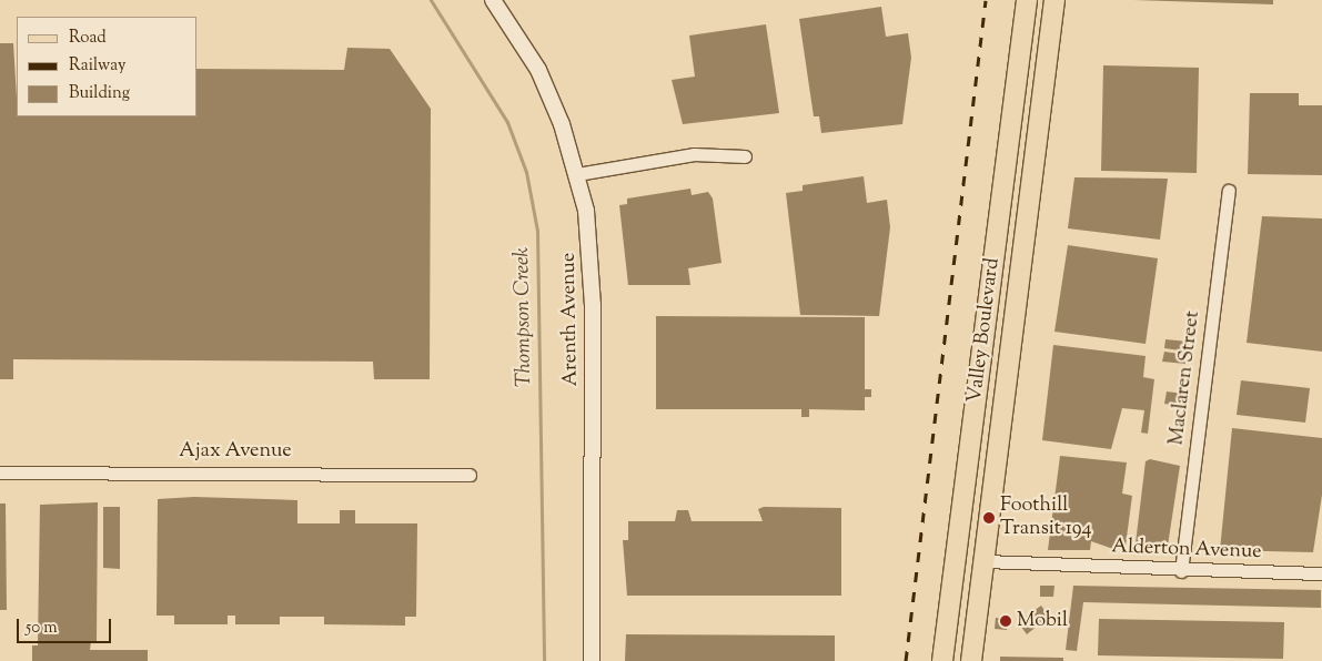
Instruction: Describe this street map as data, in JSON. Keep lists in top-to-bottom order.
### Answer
{
  "streets": {
    "main road": ["Valley Boulevard"],
    "street": [
      "Arenth Avenue",
      "Maclaren Street",
      "Ajax Avenue",
      "Alderton Avenue"
    ]
  },
  "crossings": [
    ["Valley Boulevard", "Alderton Avenue"],
    ["Maclaren Street", "Alderton Avenue"]
  ],
  "water": ["Thompson Creek"],
  "places": ["Foothill Transit 194", "Mobil"],
  "legend": ["Road", "Railway", "Building"],
  "scale_bar": "50 m"
}
